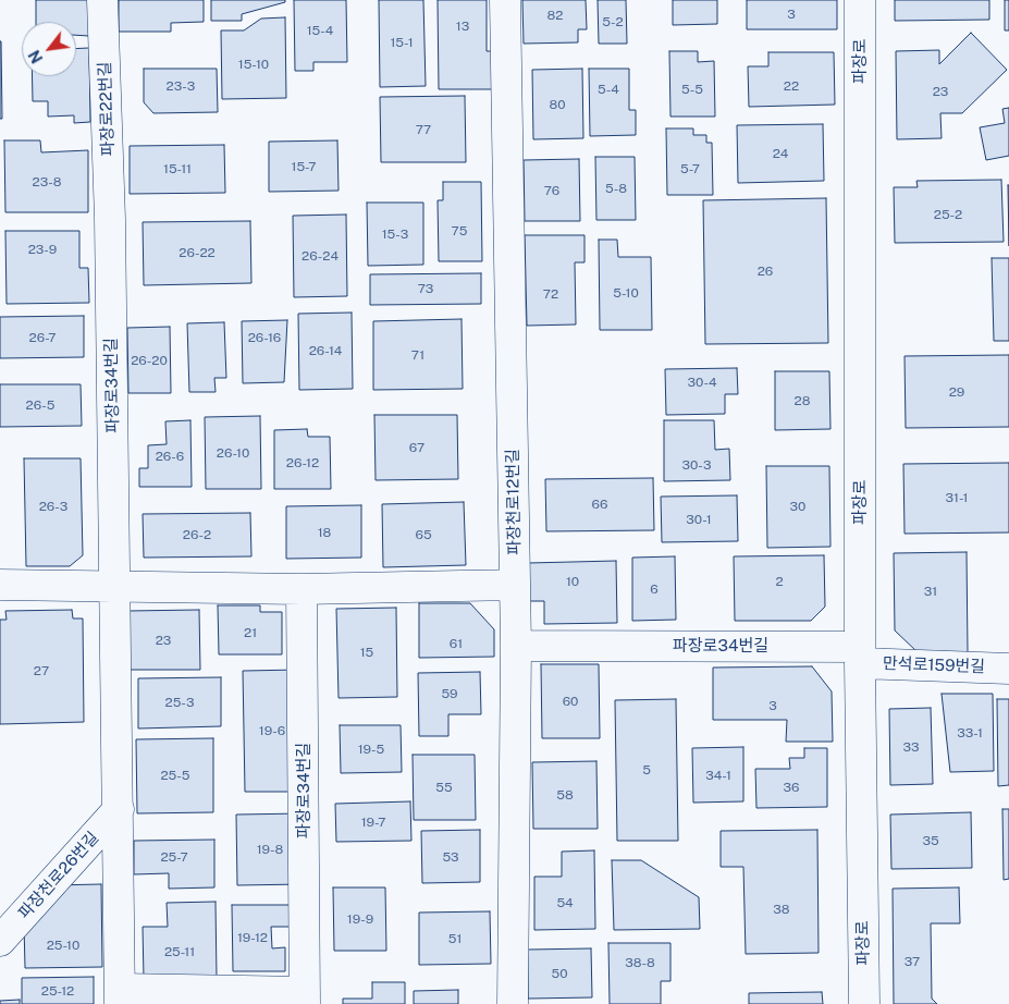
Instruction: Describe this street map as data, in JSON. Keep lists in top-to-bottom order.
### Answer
{
  "streets": {
    "street": [
      "파장로",
      "파장로22번길",
      "파장로34번길",
      "파장천로12번길",
      "만석로159번길",
      "파장천로26번길"
    ]
  },
  "crossings": [
    ["파장로", "파장로34번길"],
    ["파장로", "만석로159번길"],
    ["파장로22번길", "파장로34번길"],
    ["파장로34번길", "파장천로12번길"],
    ["파장로34번길", "만석로159번길"],
    ["파장로34번길", "파장천로26번길"]
  ],
  "house_numbers": [
    "3",
    "82",
    "5-2",
    "13",
    "15-4",
    "15-1",
    "15-10",
    "23-3",
    "22",
    "5-4",
    "5-5",
    "23",
    "80",
    "77",
    "24",
    "15-7",
    "15-11",
    "5-7",
    "23-8",
    "5-8",
    "76",
    "25-2",
    "75",
    "15-3",
    "23-9",
    "26-22",
    "26-24",
    "26",
    "73",
    "5-10",
    "72",
    "26-7",
    "26-16",
    "26-14",
    "71",
    "26-20",
    "30-4",
    "29",
    "28",
    "26-5",
    "67",
    "26-10",
    "26-6",
    "26-12",
    "30-3",
    "31-1",
    "66",
    "26-3",
    "30",
    "30-1",
    "18",
    "26-2",
    "65",
    "10",
    "2",
    "6",
    "31",
    "21",
    "23",
    "61",
    "15",
    "27",
    "59",
    "60",
    "25-3",
    "3",
    "19-6",
    "33-1",
    "33",
    "19-5",
    "5",
    "25-5",
    "34-1",
    "55",
    "36",
    "58",
    "19-7",
    "35",
    "19-8",
    "25-7",
    "53",
    "54",
    "38",
    "19-9",
    "19-12",
    "51",
    "25-10",
    "25-11",
    "37",
    "38-8",
    "50",
    "25-12"
  ],
  "north": "bottom left"
}
